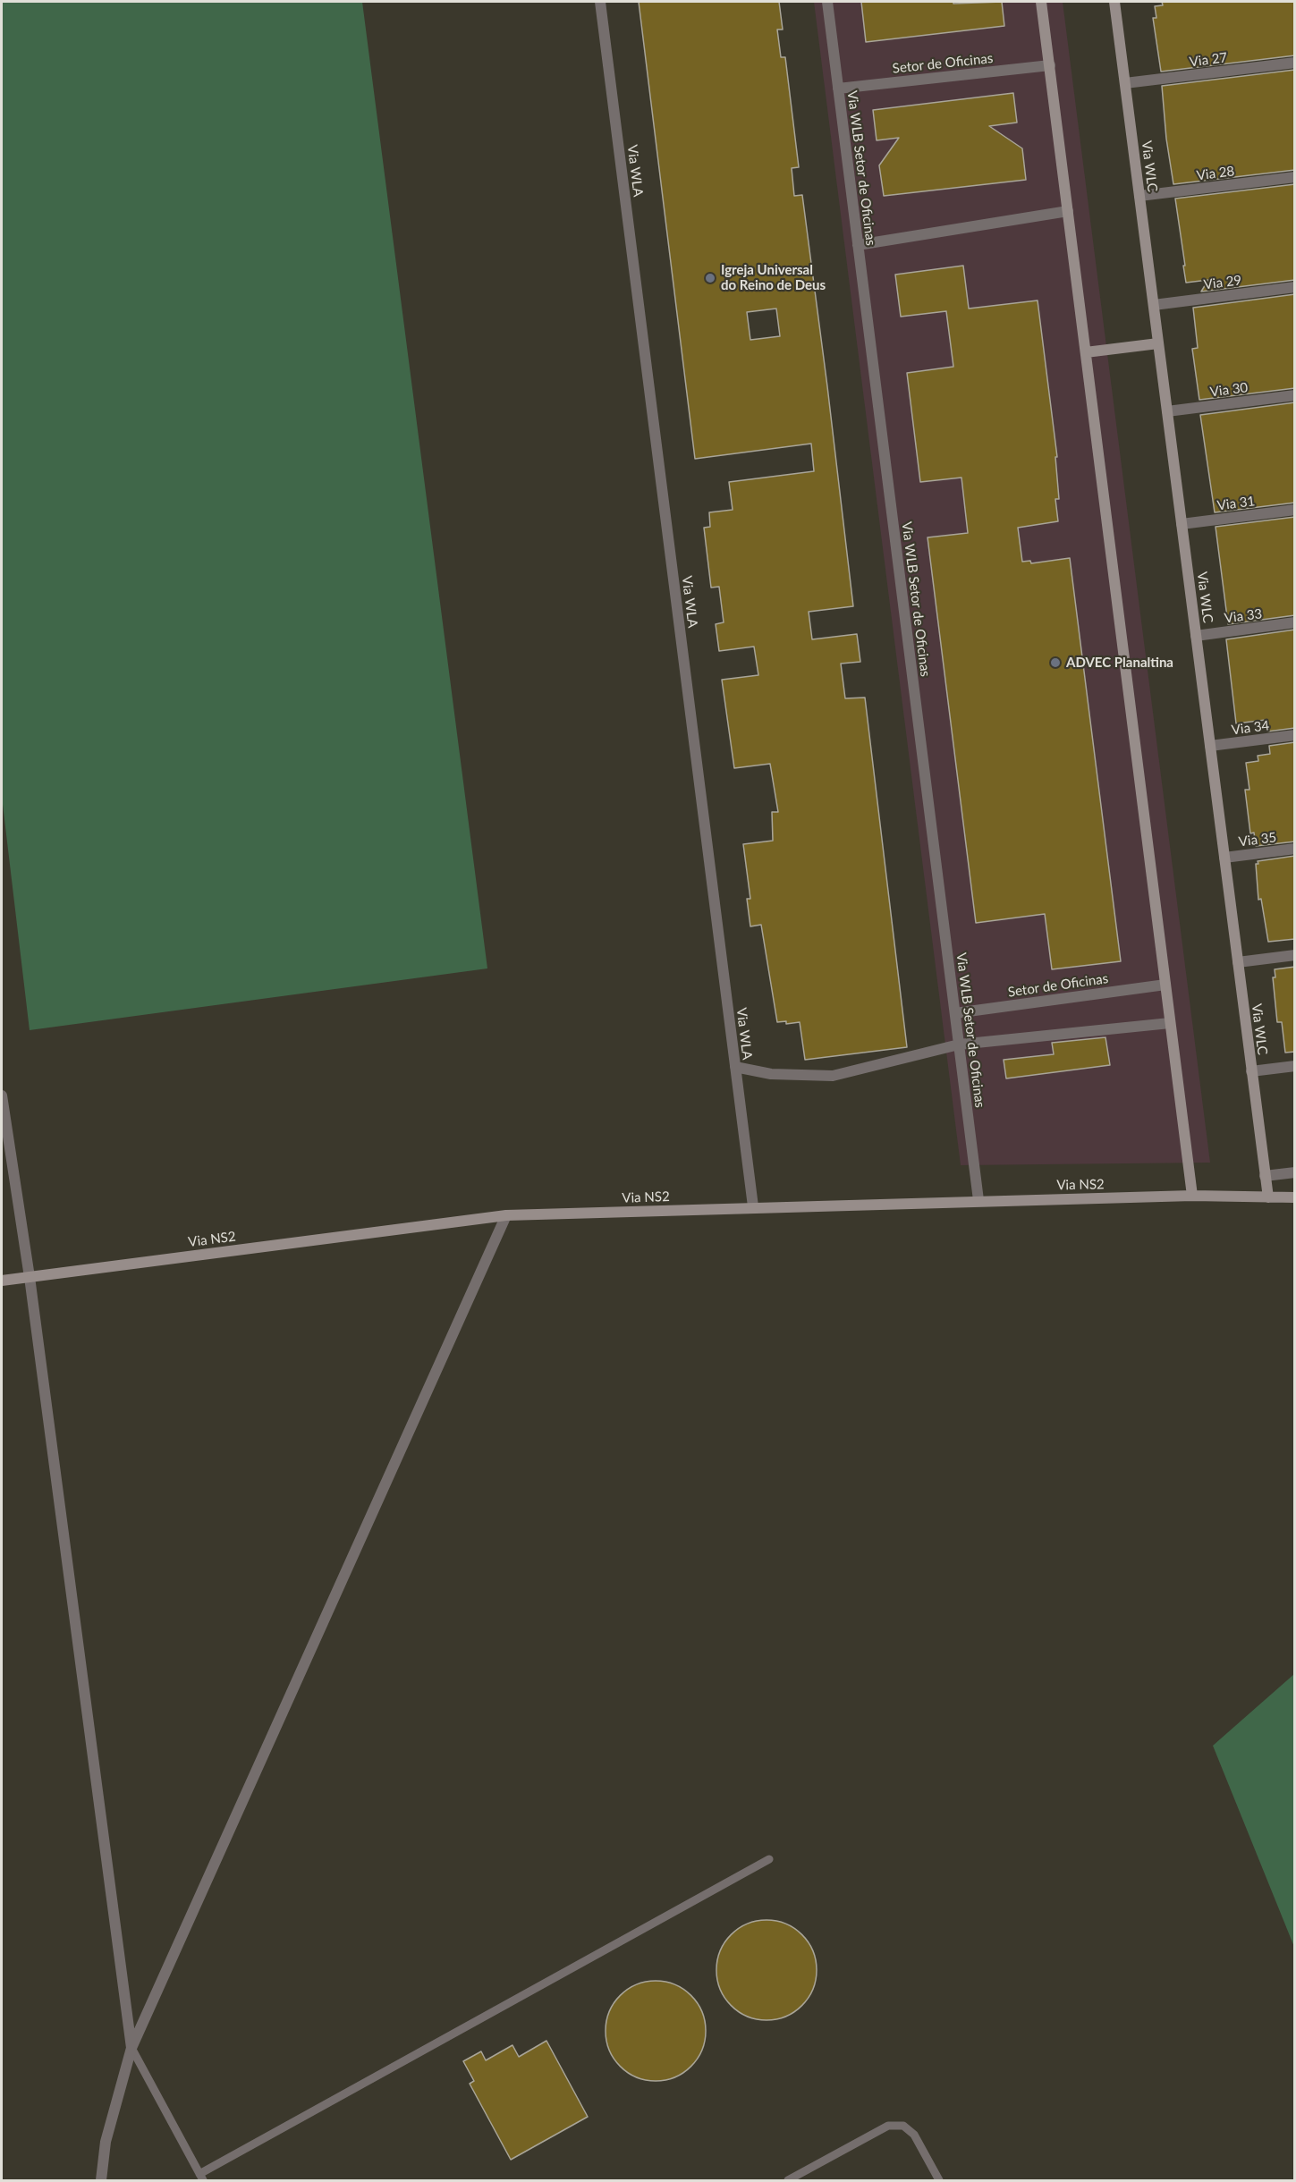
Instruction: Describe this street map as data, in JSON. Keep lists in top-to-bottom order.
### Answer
{
  "streets": {
    "street": [
      "Via 27",
      "Setor de Oficinas",
      "Via WLC",
      "Via WLB Setor de Oficinas",
      "Via WLA",
      "Via 28",
      "Via 29",
      "Via 30",
      "Via 31",
      "Via 33",
      "Via 34",
      "Via 35",
      "Via NS2"
    ]
  },
  "crossings": [
    ["Via 27", "Via WLC"],
    ["Setor de Oficinas", "Via WLB Setor de Oficinas"],
    ["Via WLC", "Via 28"],
    ["Via WLC", "Via 29"],
    ["Via WLC", "Via 30"],
    ["Via WLC", "Via 31"],
    ["Via WLC", "Via 33"],
    ["Via WLC", "Via 34"],
    ["Via WLC", "Via 35"],
    ["Via WLC", "Via NS2"],
    ["Via WLB Setor de Oficinas", "Via NS2"],
    ["Via WLA", "Via NS2"]
  ],
  "places": ["Igreja Universal do Reino de Deus", "ADVEC Planaltina"]
}
